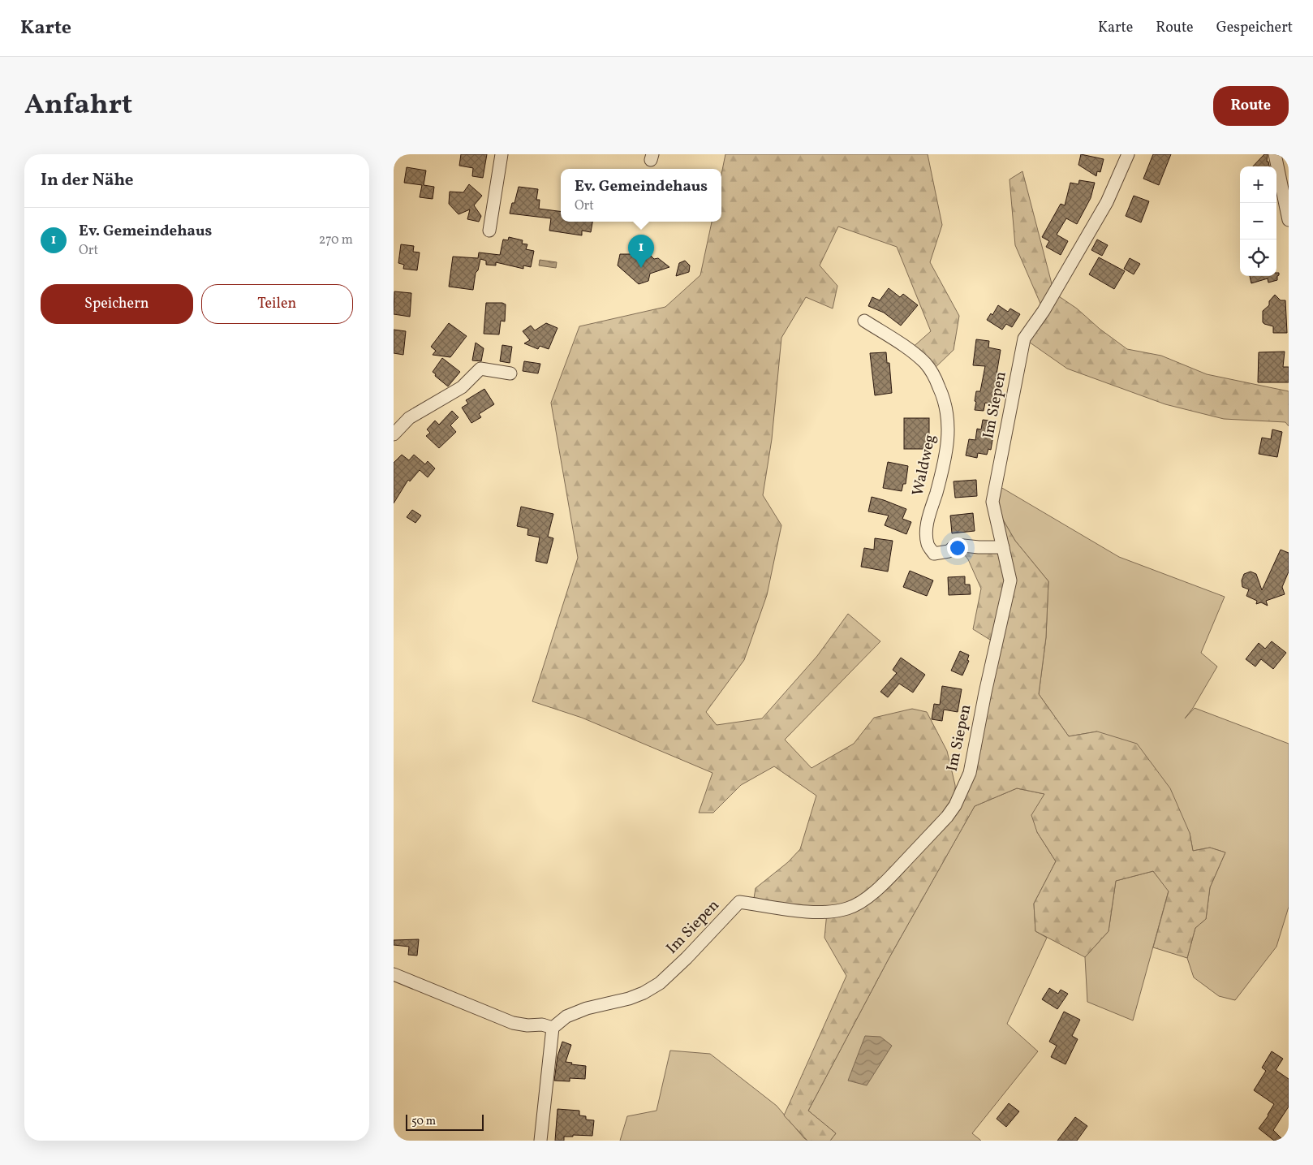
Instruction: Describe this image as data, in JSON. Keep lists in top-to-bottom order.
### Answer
{
  "streets": {
    "street": ["Im Siepen", "Waldweg"]
  },
  "crossings": [
    ["Im Siepen", "Waldweg"]
  ],
  "scale_bar": "50 m",
  "page": {
    "header": "Karte",
    "nav": ["Karte", "Route", "Gespeichert"],
    "title": "Anfahrt",
    "buttons": [
      "Route",
      ["Speichern", "Teilen"]
    ],
    "heading": "In der Nähe",
    "map_buttons": ["+", "−"],
    "popup": ["Ev. Gemeindehaus", "Ort"],
    "list": [
      {
        "mark": "1",
        "name": "Ev. Gemeindehaus",
        "note": "Ort",
        "value": "270 m"
      }
    ],
    "pins": "1",
    "scale": "50 m"
  }
}
